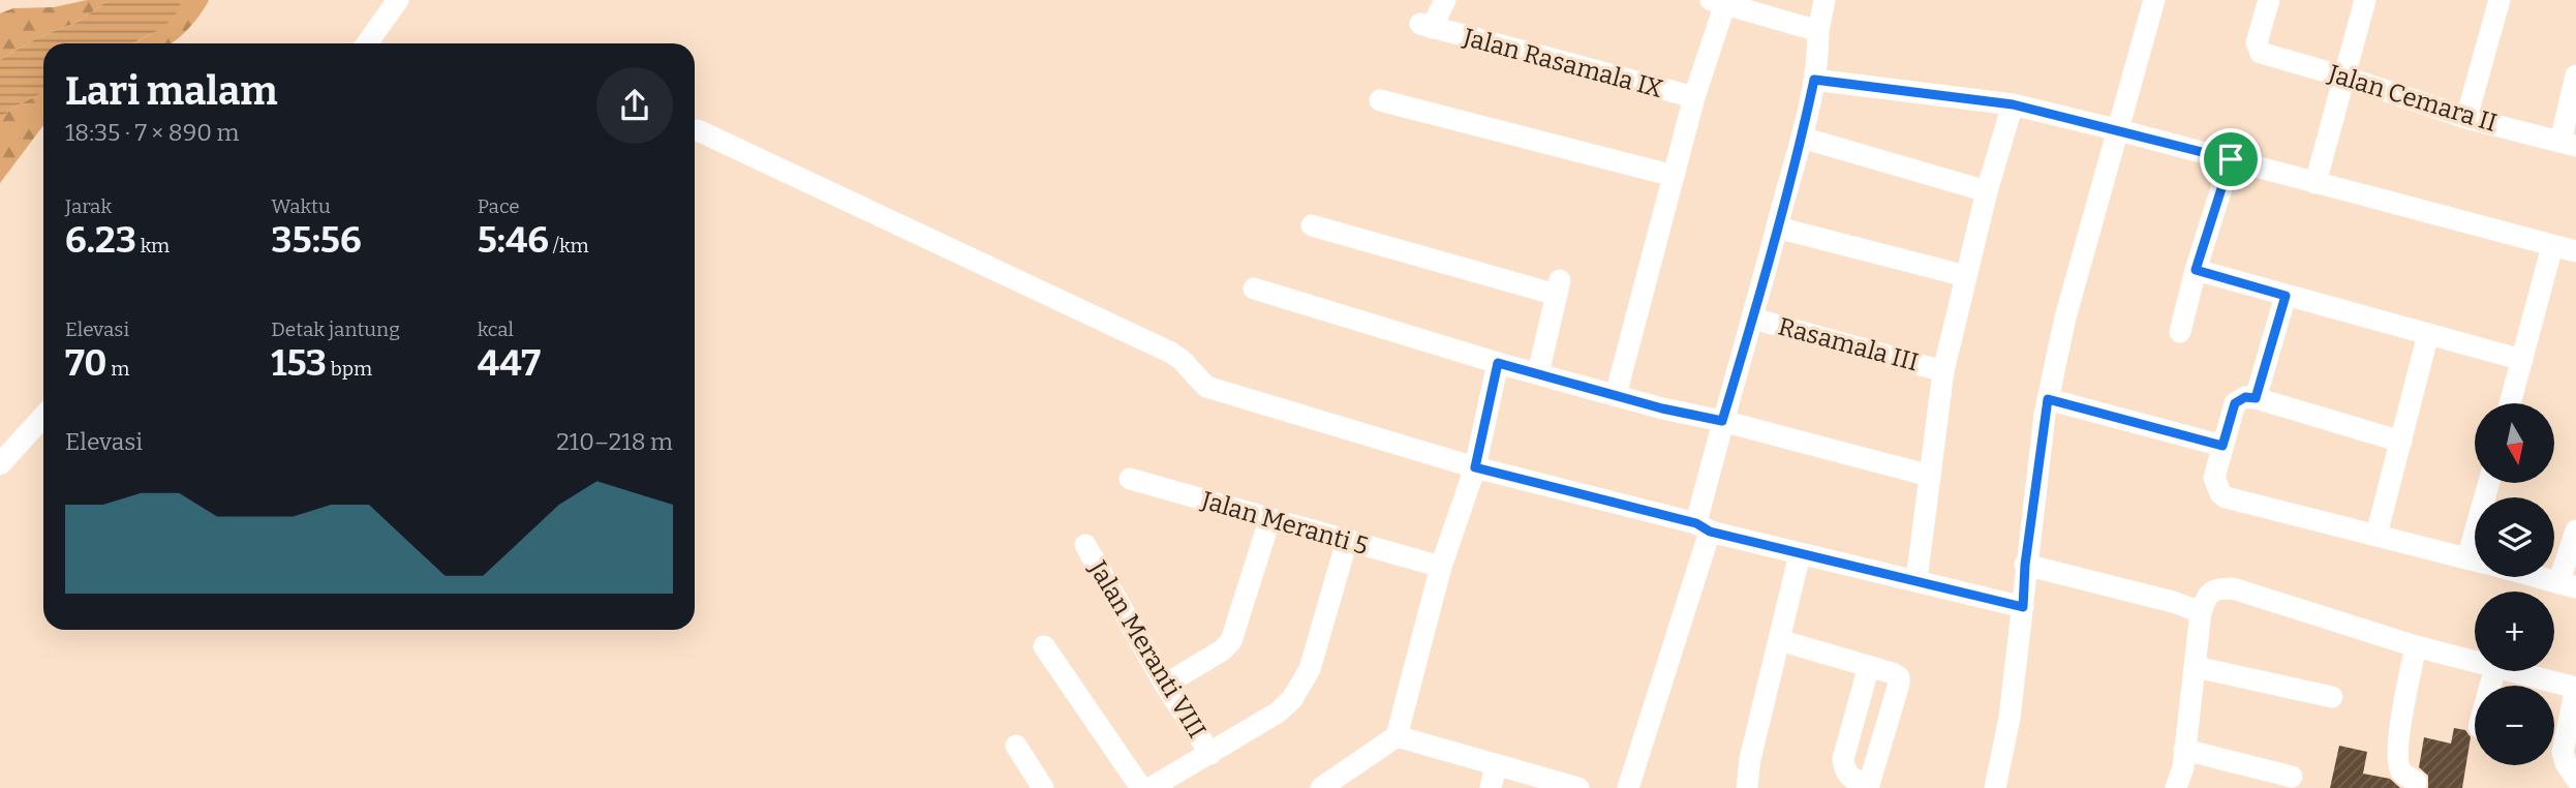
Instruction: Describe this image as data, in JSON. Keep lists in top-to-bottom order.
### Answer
{
  "streets": {
    "street": [
      "Jalan Rasamala IX",
      "Jalan Cemara II",
      "Rasamala III",
      "Jalan Meranti 5",
      "Jalan Meranti VIII"
    ]
  },
  "north": "bottom",
  "page": {
    "heading": ["Lari malam", "18:35 · 7 × 890 m"],
    "stats": [
      ["Jarak", "6.23 km"],
      ["Waktu", "35:56"],
      ["Pace", "5:46 /km"],
      ["Elevasi", "70 m"],
      ["Detak jantung", "153 bpm"],
      ["kcal", "447"]
    ],
    "map_buttons": ["+", "−"],
    "chart": ["Elevasi", "210–218 m"]
  }
}
